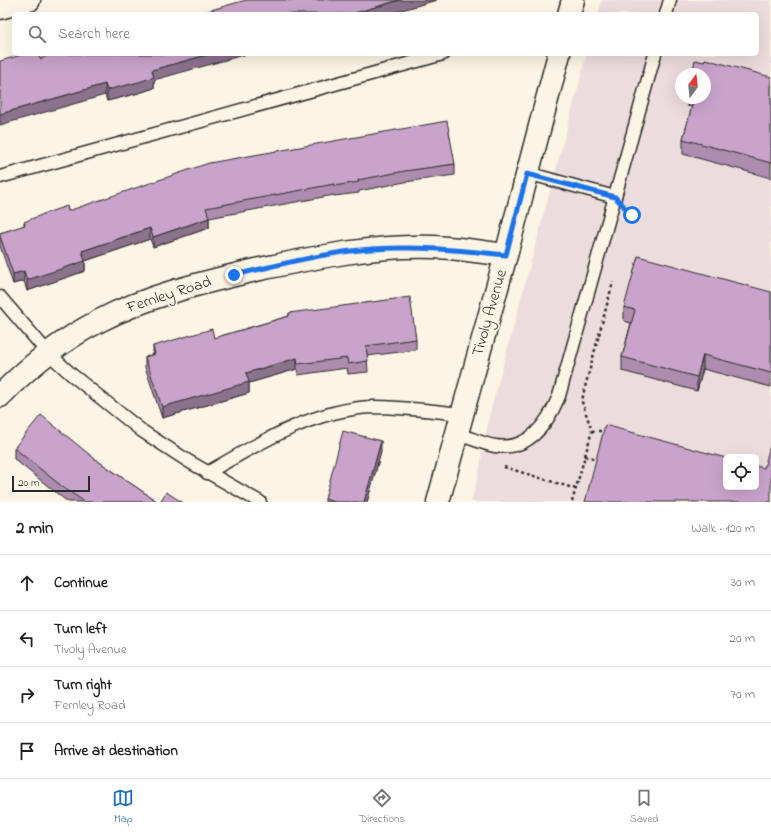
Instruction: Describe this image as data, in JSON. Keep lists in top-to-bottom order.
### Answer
{
  "streets": {
    "street": ["Fernley Road", "Tivoly Avenue"]
  },
  "crossings": [
    ["Fernley Road", "Tivoly Avenue"]
  ],
  "scale_bar": "20 m",
  "north": "top",
  "page": {
    "search": "Search here",
    "scale": "20 m",
    "heading": ["2 min", "Walk · 120 m"],
    "list": [
      ["Continue", "30 m"],
      ["Turn left", "Tivoly Avenue", "20 m"],
      ["Turn right", "Fernley Road", "70 m"],
      "Arrive at destination"
    ],
    "nav": ["Map", "Directions", "Saved"]
  }
}
